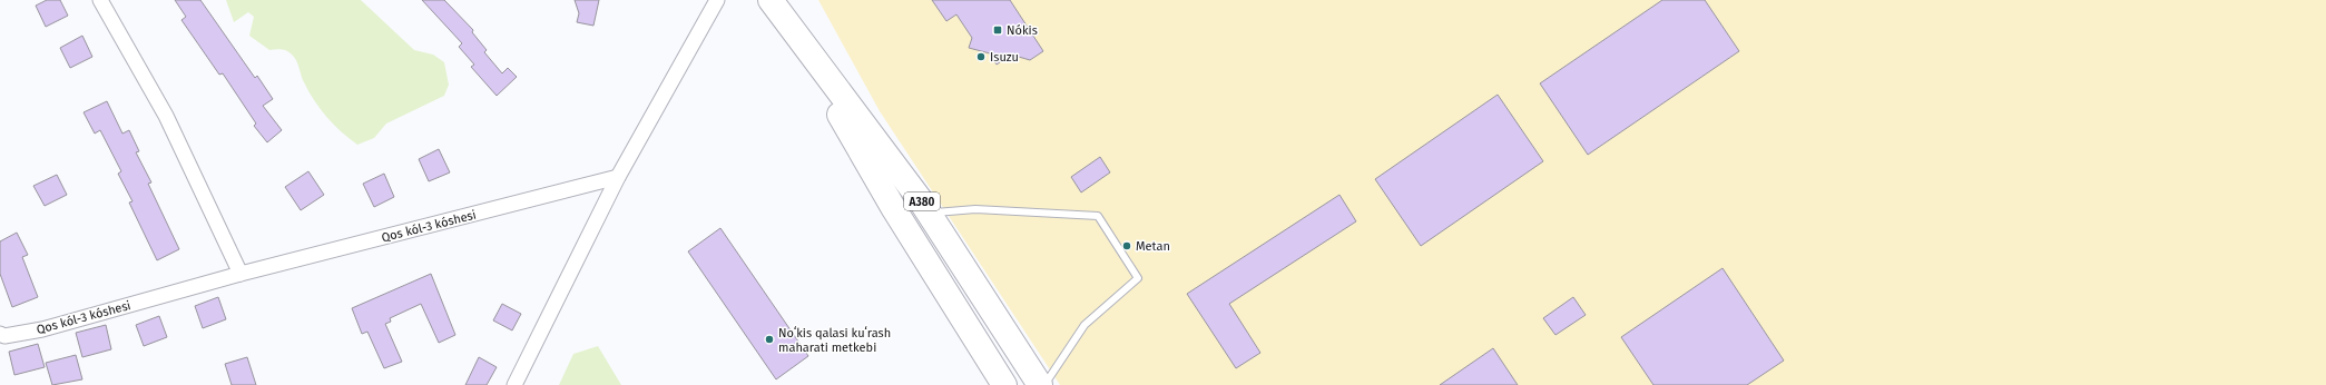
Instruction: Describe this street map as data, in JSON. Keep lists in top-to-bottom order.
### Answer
{
  "streets": {
    "highway": ["A380"],
    "street": ["Qos kól-3 kóshesi"]
  },
  "places": {
    "transit": ["Nókis"],
    "other": ["Isuzu", "Metan", "Noʻkis qalasi kuʻrash maharati metkebi"]
  }
}
